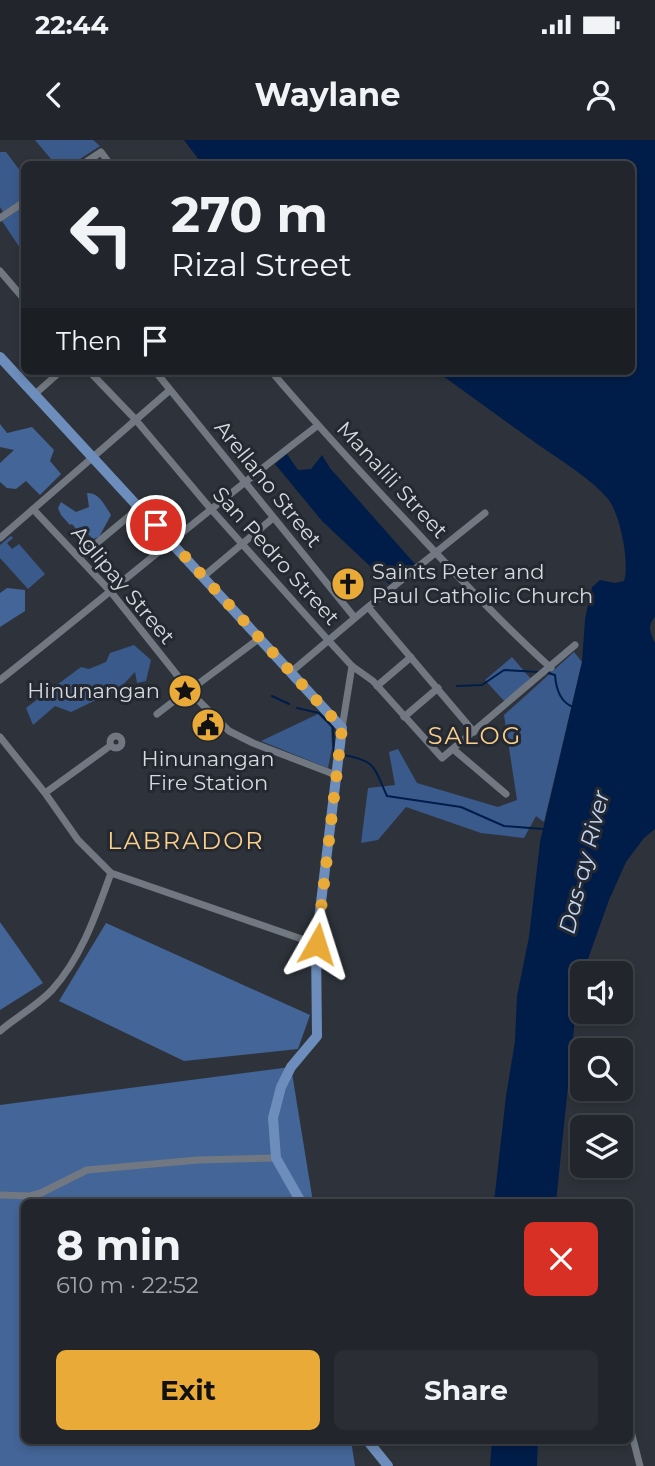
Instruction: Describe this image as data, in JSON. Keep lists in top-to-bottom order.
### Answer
{
  "streets": {
    "street": [
      "Manalili Street",
      "Arellano Street",
      "San Pedro Street",
      "Aglipay Street"
    ]
  },
  "districts": ["SALOG", "LABRADOR"],
  "water": ["Das-ay River"],
  "places": {
    "church": ["Saints Peter and Paul Catholic Church"],
    "place": ["Hinunangan"],
    "public building": ["Hinunangan Fire Station"]
  },
  "page": {
    "status": "22:44",
    "header": "Waylane",
    "turn": ["270 m", "Rizal Street"],
    "then": "Then",
    "heading": ["8 min", "610 m · 22:52"],
    "buttons": ["Exit", "Share"]
  }
}
